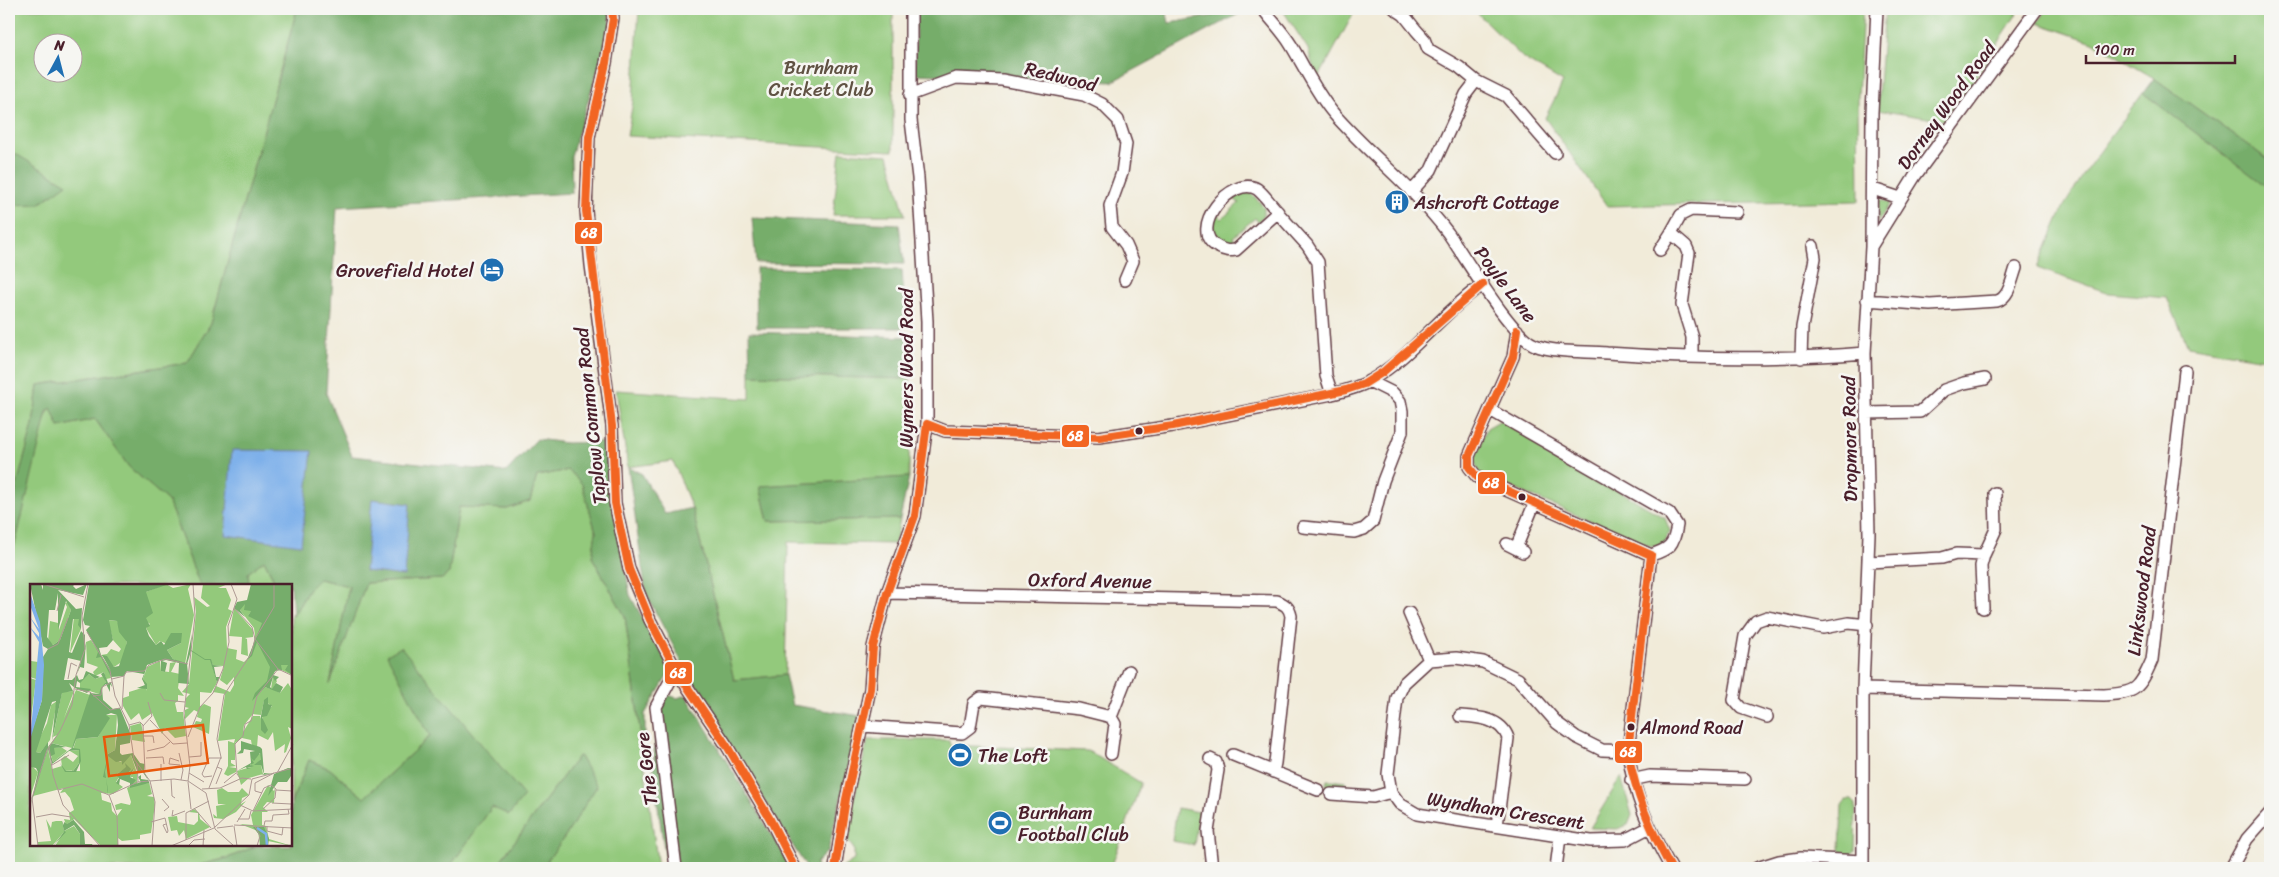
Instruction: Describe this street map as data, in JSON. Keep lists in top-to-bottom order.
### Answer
{
  "streets": {
    "street": [
      "Redwood",
      "Dorney Wood Road",
      "Poyle Lane",
      "Wymers Wood Road",
      "Taplow Common Road",
      "Dropmore Road",
      "Oxford Avenue",
      "Linkswood Road",
      "The Gore",
      "Wyndham Crescent"
    ]
  },
  "crossings": [
    ["Redwood", "Wymers Wood Road"],
    ["Dorney Wood Road", "Dropmore Road"],
    ["Poyle Lane", "Dropmore Road"],
    ["Wymers Wood Road", "Oxford Avenue"],
    ["Taplow Common Road", "The Gore"],
    ["Dropmore Road", "Linkswood Road"]
  ],
  "parks": ["Burnham Cricket Club"],
  "places": {
    "building": ["Ashcroft Cottage"],
    "hotel": ["Grovefield Hotel"],
    "other": ["Almond Road"],
    "sports": ["The Loft", "Burnham Football Club"]
  },
  "lines": ["transit line 68"],
  "scale_bar": "100 m",
  "north": "top"
}
